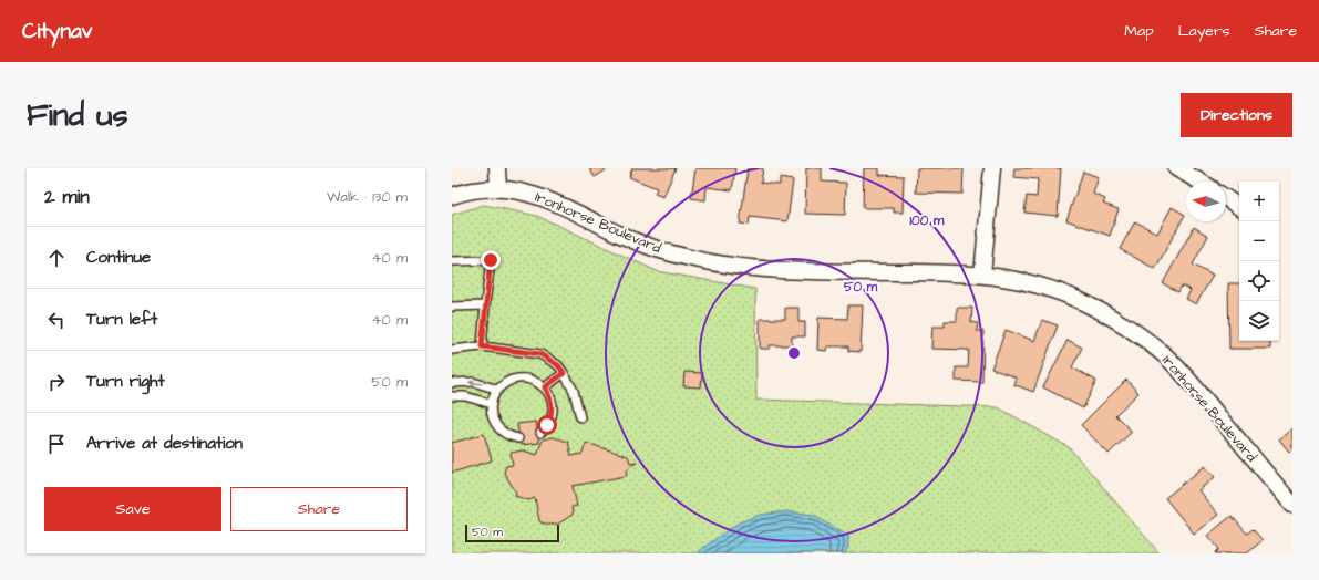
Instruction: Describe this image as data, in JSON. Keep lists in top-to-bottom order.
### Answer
{
  "streets": {
    "street": ["Ironhorse Boulevard"]
  },
  "scale_bar": "50 m",
  "north": "left",
  "page": {
    "header": "Citynav",
    "nav": ["Map", "Layers", "Share"],
    "buttons": [
      "Directions",
      ["Save", "Share"]
    ],
    "title": "Find us",
    "heading": ["2 min", "Walk · 130 m"],
    "map_buttons": ["+", "−"],
    "list": [
      ["Continue", "40 m"],
      ["Turn left", "40 m"],
      ["Turn right", "50 m"],
      "Arrive at destination"
    ],
    "scale": "50 m"
  },
  "rings": ["100 m", "50 m"]
}
